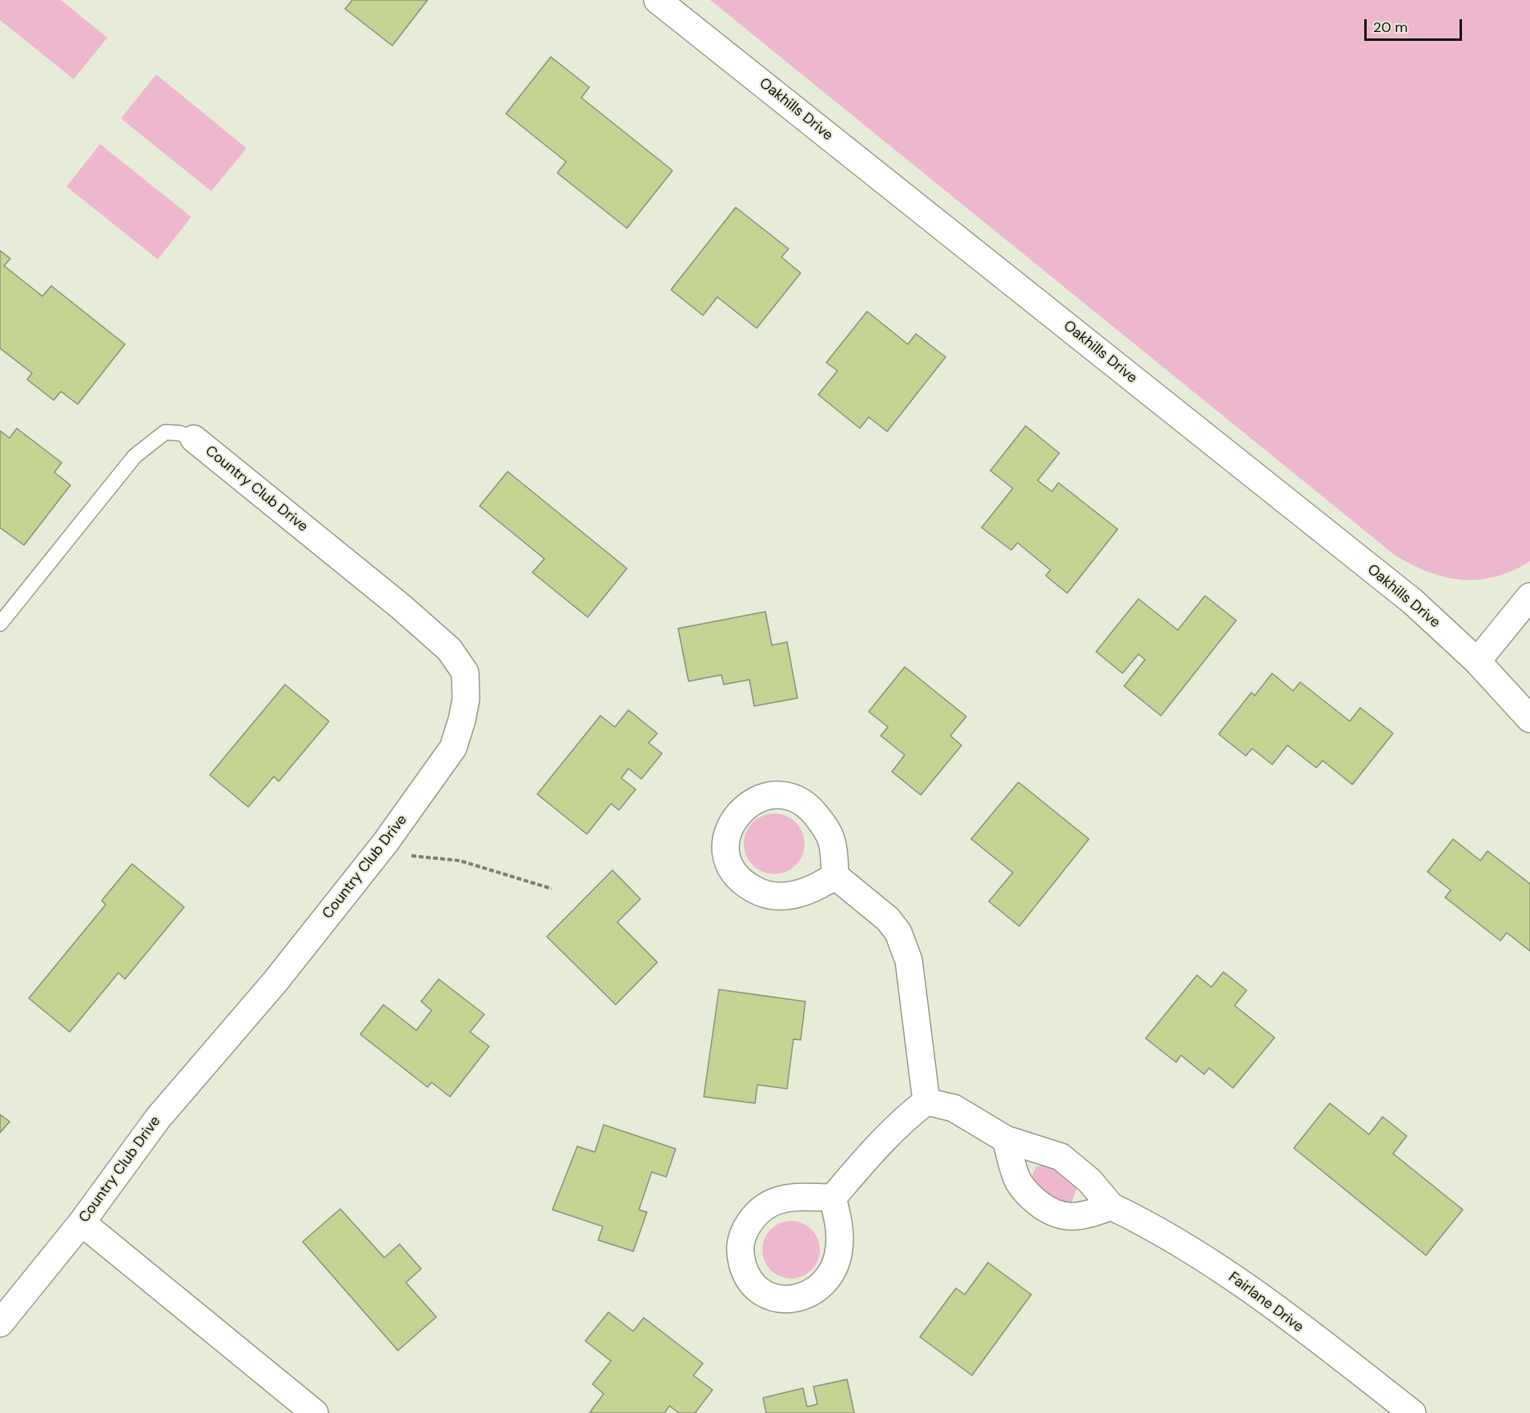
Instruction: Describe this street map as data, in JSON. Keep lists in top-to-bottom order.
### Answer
{
  "streets": {
    "street": ["Oakhills Drive", "Country Club Drive", "Fairlane Drive"]
  },
  "scale_bar": "20 m"
}
